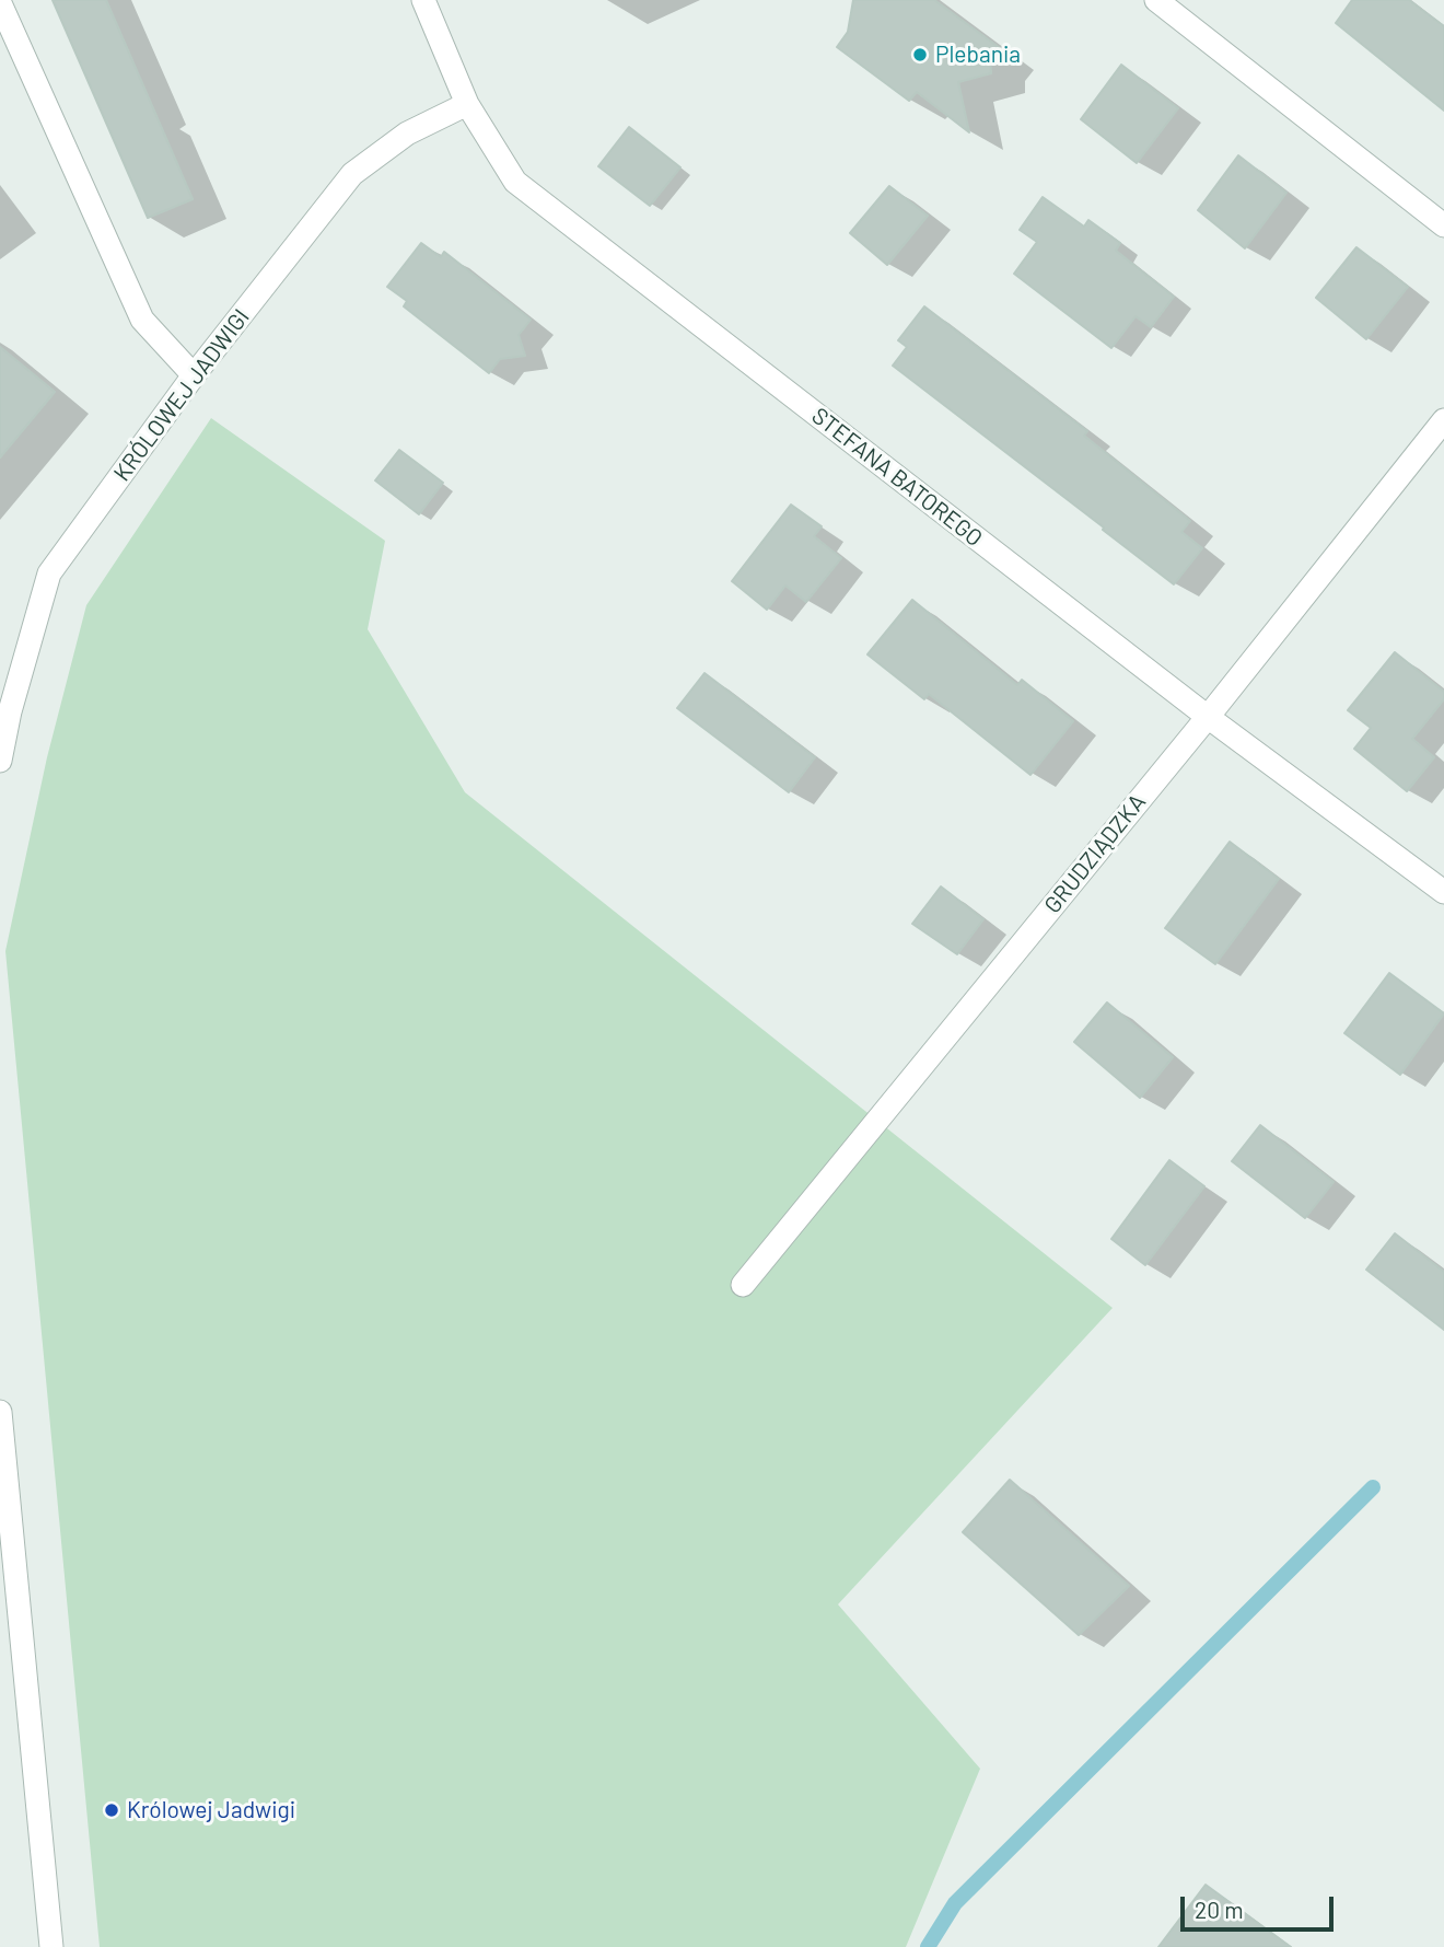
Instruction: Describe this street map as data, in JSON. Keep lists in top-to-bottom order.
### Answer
{
  "streets": {
    "street": ["KRÓLOWEJ JADWIGI", "STEFANA BATOREGO", "GRUDZIĄDZKA"]
  },
  "crossings": [
    ["KRÓLOWEJ JADWIGI", "STEFANA BATOREGO"],
    ["STEFANA BATOREGO", "GRUDZIĄDZKA"]
  ],
  "places": ["Plebania", "Królowej Jadwigi"],
  "scale_bar": "20 m"
}
